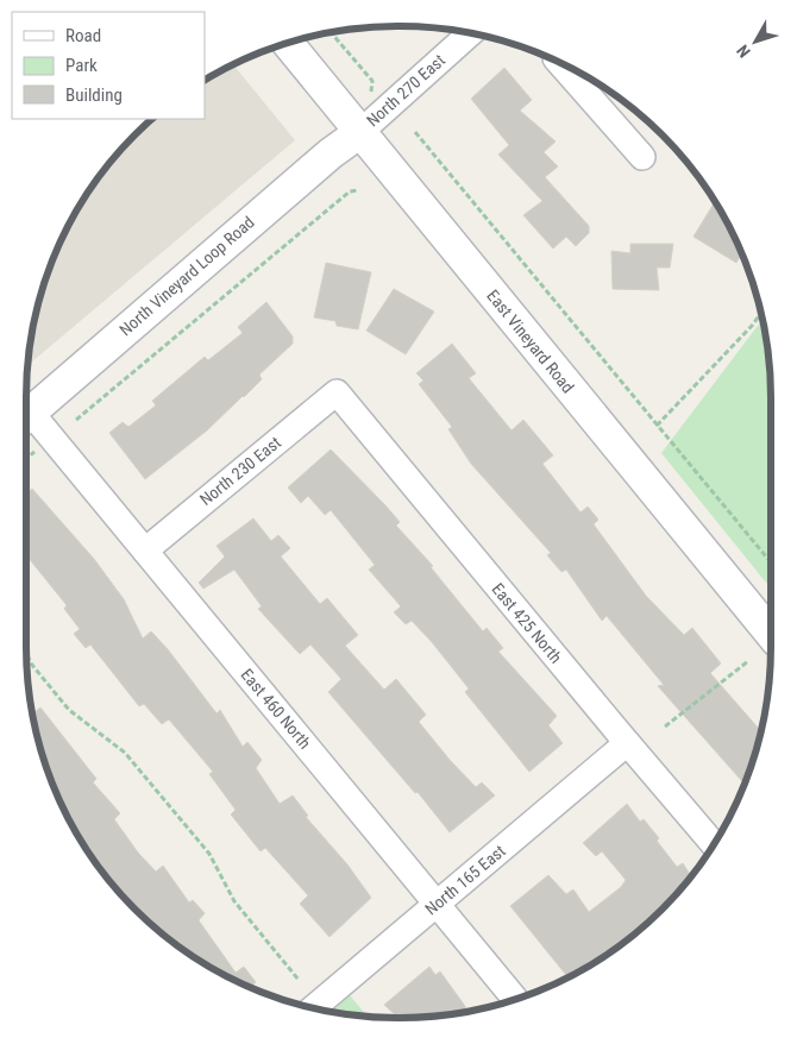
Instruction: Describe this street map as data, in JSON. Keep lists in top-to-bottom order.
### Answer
{
  "streets": {
    "street": [
      "North 270 East",
      "North Vineyard Loop Road",
      "East Vineyard Road",
      "North 230 East",
      "East 425 North",
      "East 460 North",
      "North 165 East"
    ]
  },
  "crossings": [
    ["North 270 East", "North Vineyard Loop Road"],
    ["North 270 East", "East Vineyard Road"],
    ["North Vineyard Loop Road", "East Vineyard Road"],
    ["North 230 East", "East 425 North"],
    ["North 230 East", "East 460 North"],
    ["East 425 North", "North 165 East"],
    ["East 460 North", "North 165 East"]
  ],
  "legend": ["Road", "Park", "Building"],
  "north": "bottom left"
}
